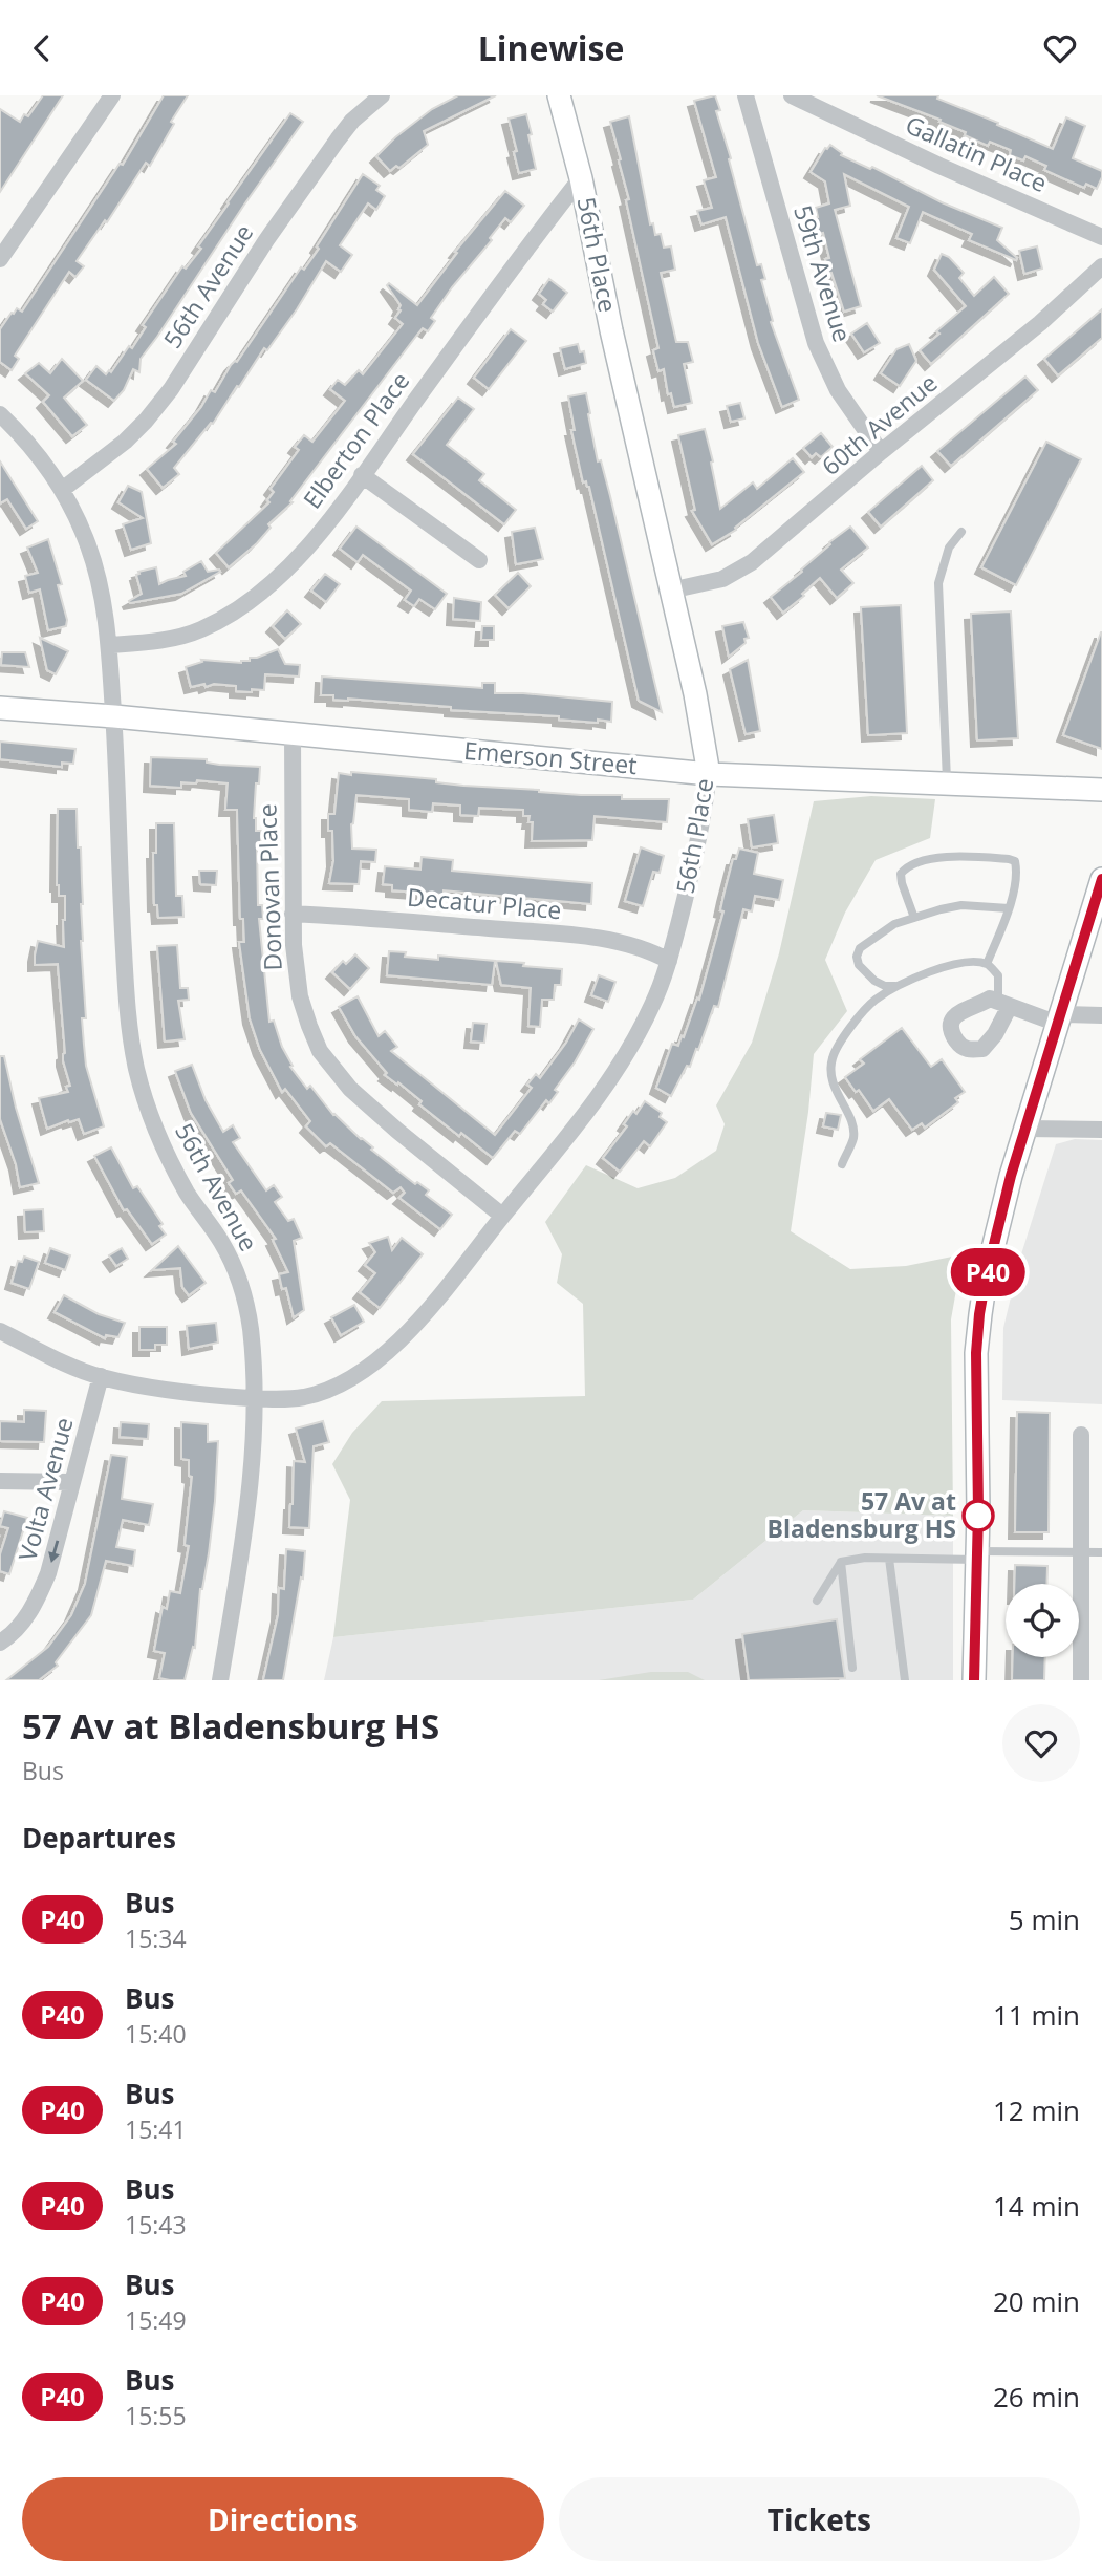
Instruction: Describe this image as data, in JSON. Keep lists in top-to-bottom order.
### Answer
{
  "streets": {
    "street": [
      "Gallatin Place",
      "56th Place",
      "59th Avenue",
      "56th Avenue",
      "60th Avenue",
      "Elberton Place",
      "Emerson Street",
      "Donovan Place",
      "Decatur Place",
      "Volta Avenue"
    ]
  },
  "crossings": [
    ["56th Place", "56th Avenue"],
    ["56th Place", "60th Avenue"],
    ["56th Place", "Elberton Place"],
    ["56th Place", "Emerson Street"],
    ["56th Place", "Donovan Place"],
    ["56th Place", "Decatur Place"],
    ["56th Place", "Volta Avenue"],
    ["59th Avenue", "60th Avenue"],
    ["56th Avenue", "Elberton Place"],
    ["56th Avenue", "Emerson Street"],
    ["Emerson Street", "Donovan Place"],
    ["Donovan Place", "Decatur Place"]
  ],
  "one_way": ["Volta Avenue"],
  "places": ["57 Av at Bladensburg HS"],
  "lines": ["bus line P40"],
  "page": {
    "header": "Linewise",
    "on_map": "P40",
    "heading": [
      ["57 Av at Bladensburg HS", "Bus"],
      "Departures"
    ],
    "list": [
      {
        "mark": "P40",
        "name": "Bus",
        "note": "15:34",
        "value": "5 min"
      },
      {
        "mark": "P40",
        "name": "Bus",
        "note": "15:40",
        "value": "11 min"
      },
      {
        "mark": "P40",
        "name": "Bus",
        "note": "15:41",
        "value": "12 min"
      },
      {
        "mark": "P40",
        "name": "Bus",
        "note": "15:43",
        "value": "14 min"
      },
      {
        "mark": "P40",
        "name": "Bus",
        "note": "15:49",
        "value": "20 min"
      },
      {
        "mark": "P40",
        "name": "Bus",
        "note": "15:55",
        "value": "26 min"
      }
    ],
    "buttons": ["Directions", "Tickets"]
  }
}
